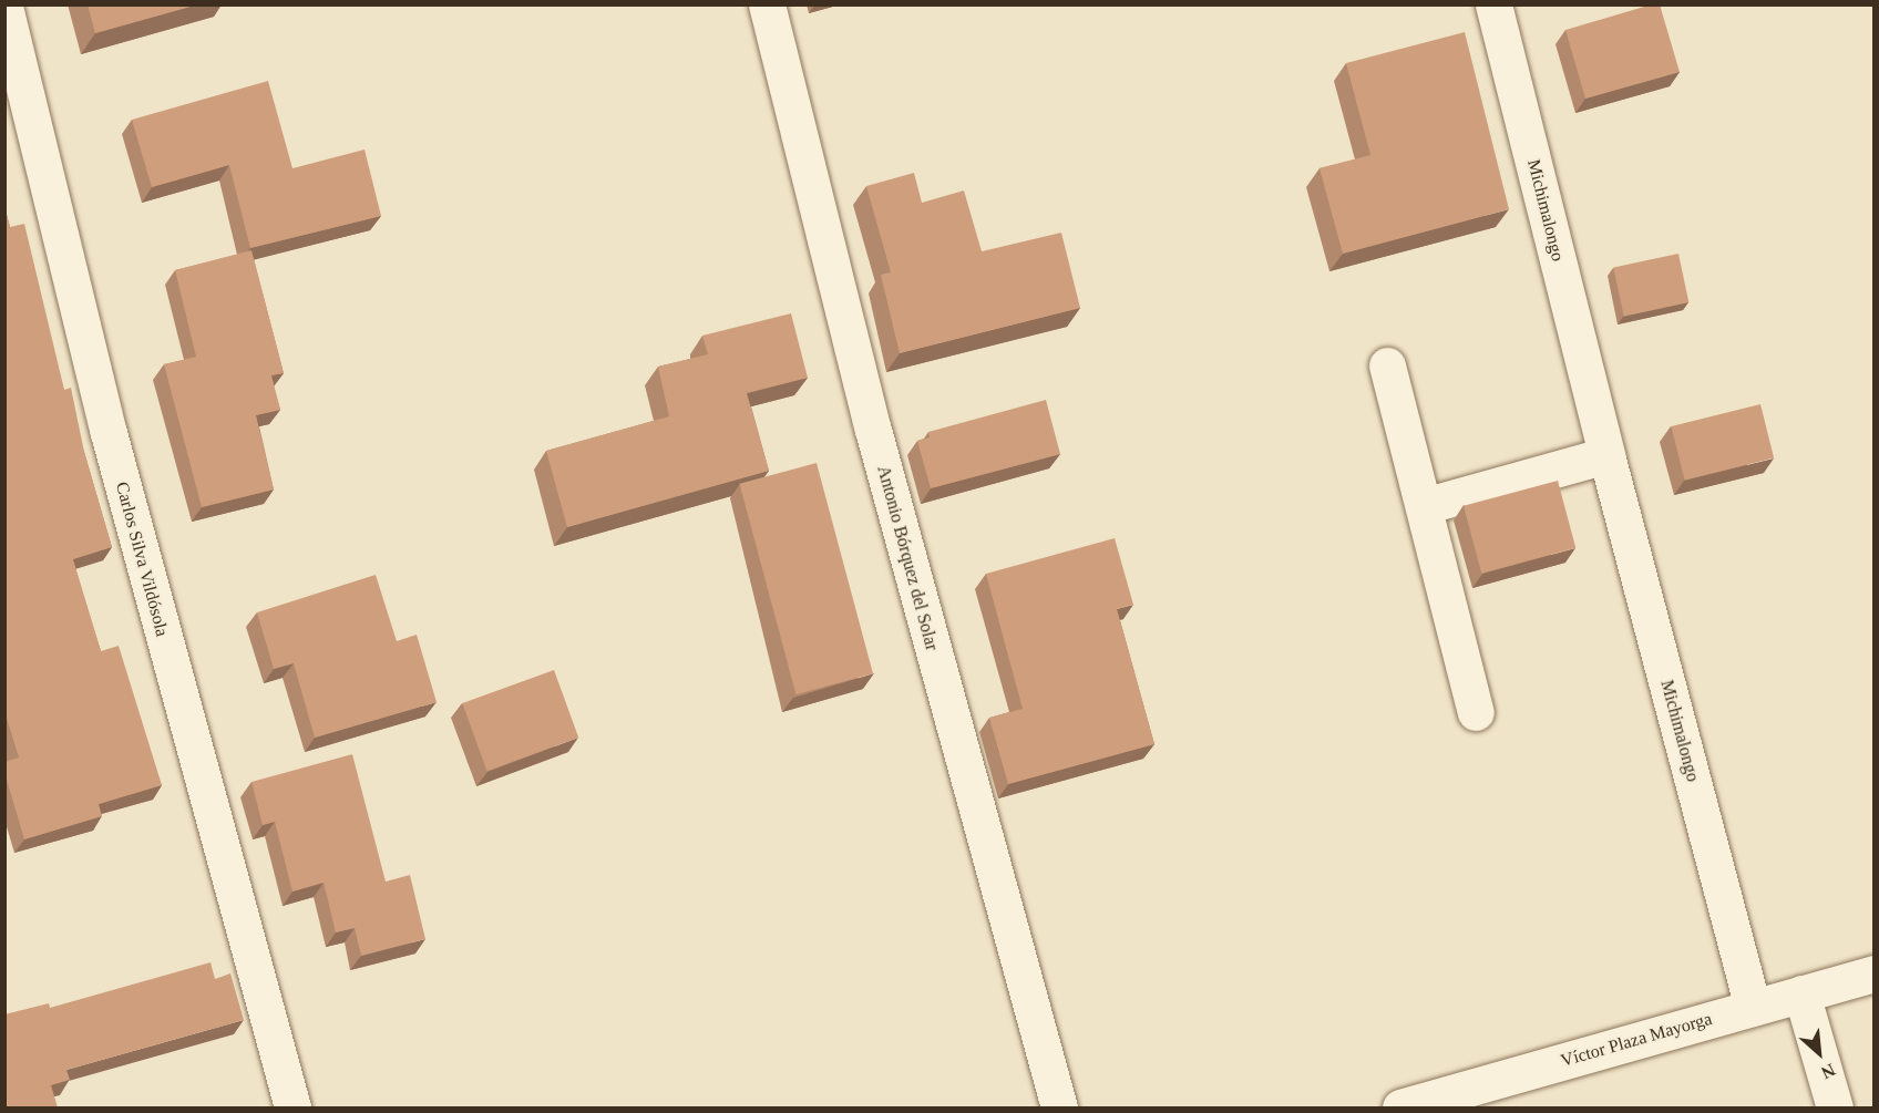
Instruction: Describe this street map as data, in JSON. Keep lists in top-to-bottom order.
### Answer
{
  "streets": {
    "street": [
      "Michimalongo",
      "Antonio Bórquez del Solar",
      "Carlos Silva Vildósola",
      "Víctor Plaza Mayorga"
    ]
  },
  "crossings": [
    ["Michimalongo", "Víctor Plaza Mayorga"]
  ],
  "north": "bottom right"
}
